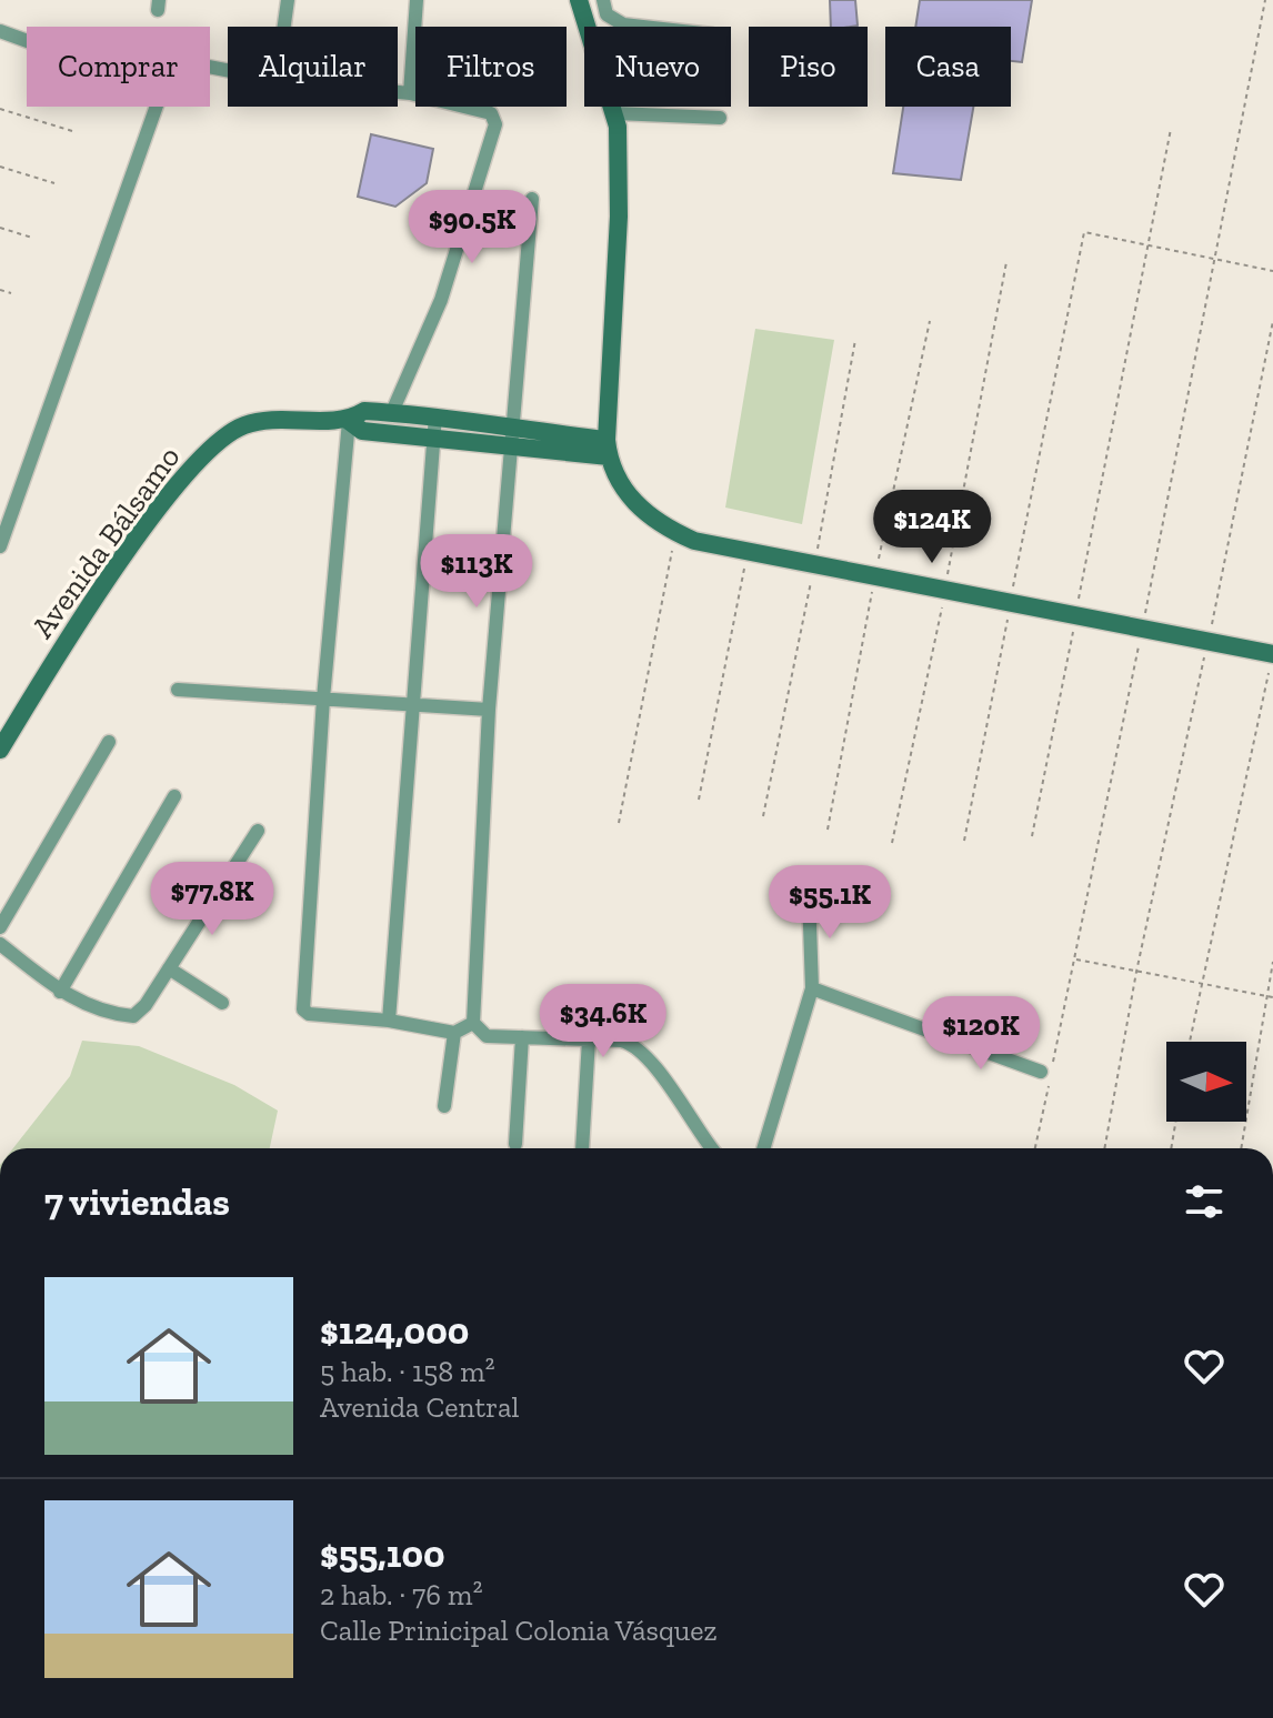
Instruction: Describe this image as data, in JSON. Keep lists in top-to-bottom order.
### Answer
{
  "streets": {
    "street": ["Avenida Bálsamo"]
  },
  "north": "right",
  "page": {
    "chip": [
      "Comprar",
      "Alquilar",
      "Filtros",
      "Nuevo",
      "Piso",
      "Casa"
    ],
    "price": [
      "$90.5K",
      "$124K",
      "$113K",
      "$77.8K",
      "$55.1K",
      "$34.6K",
      "$120K"
    ],
    "heading": "7 viviendas",
    "list": [
      {
        "name": "$124,000",
        "note": "5 hab. · 158 m² · Avenida Central"
      },
      {
        "name": "$55,100",
        "note": "2 hab. · 76 m² · Calle Prinicipal Colonia Vásquez"
      }
    ]
  }
}
